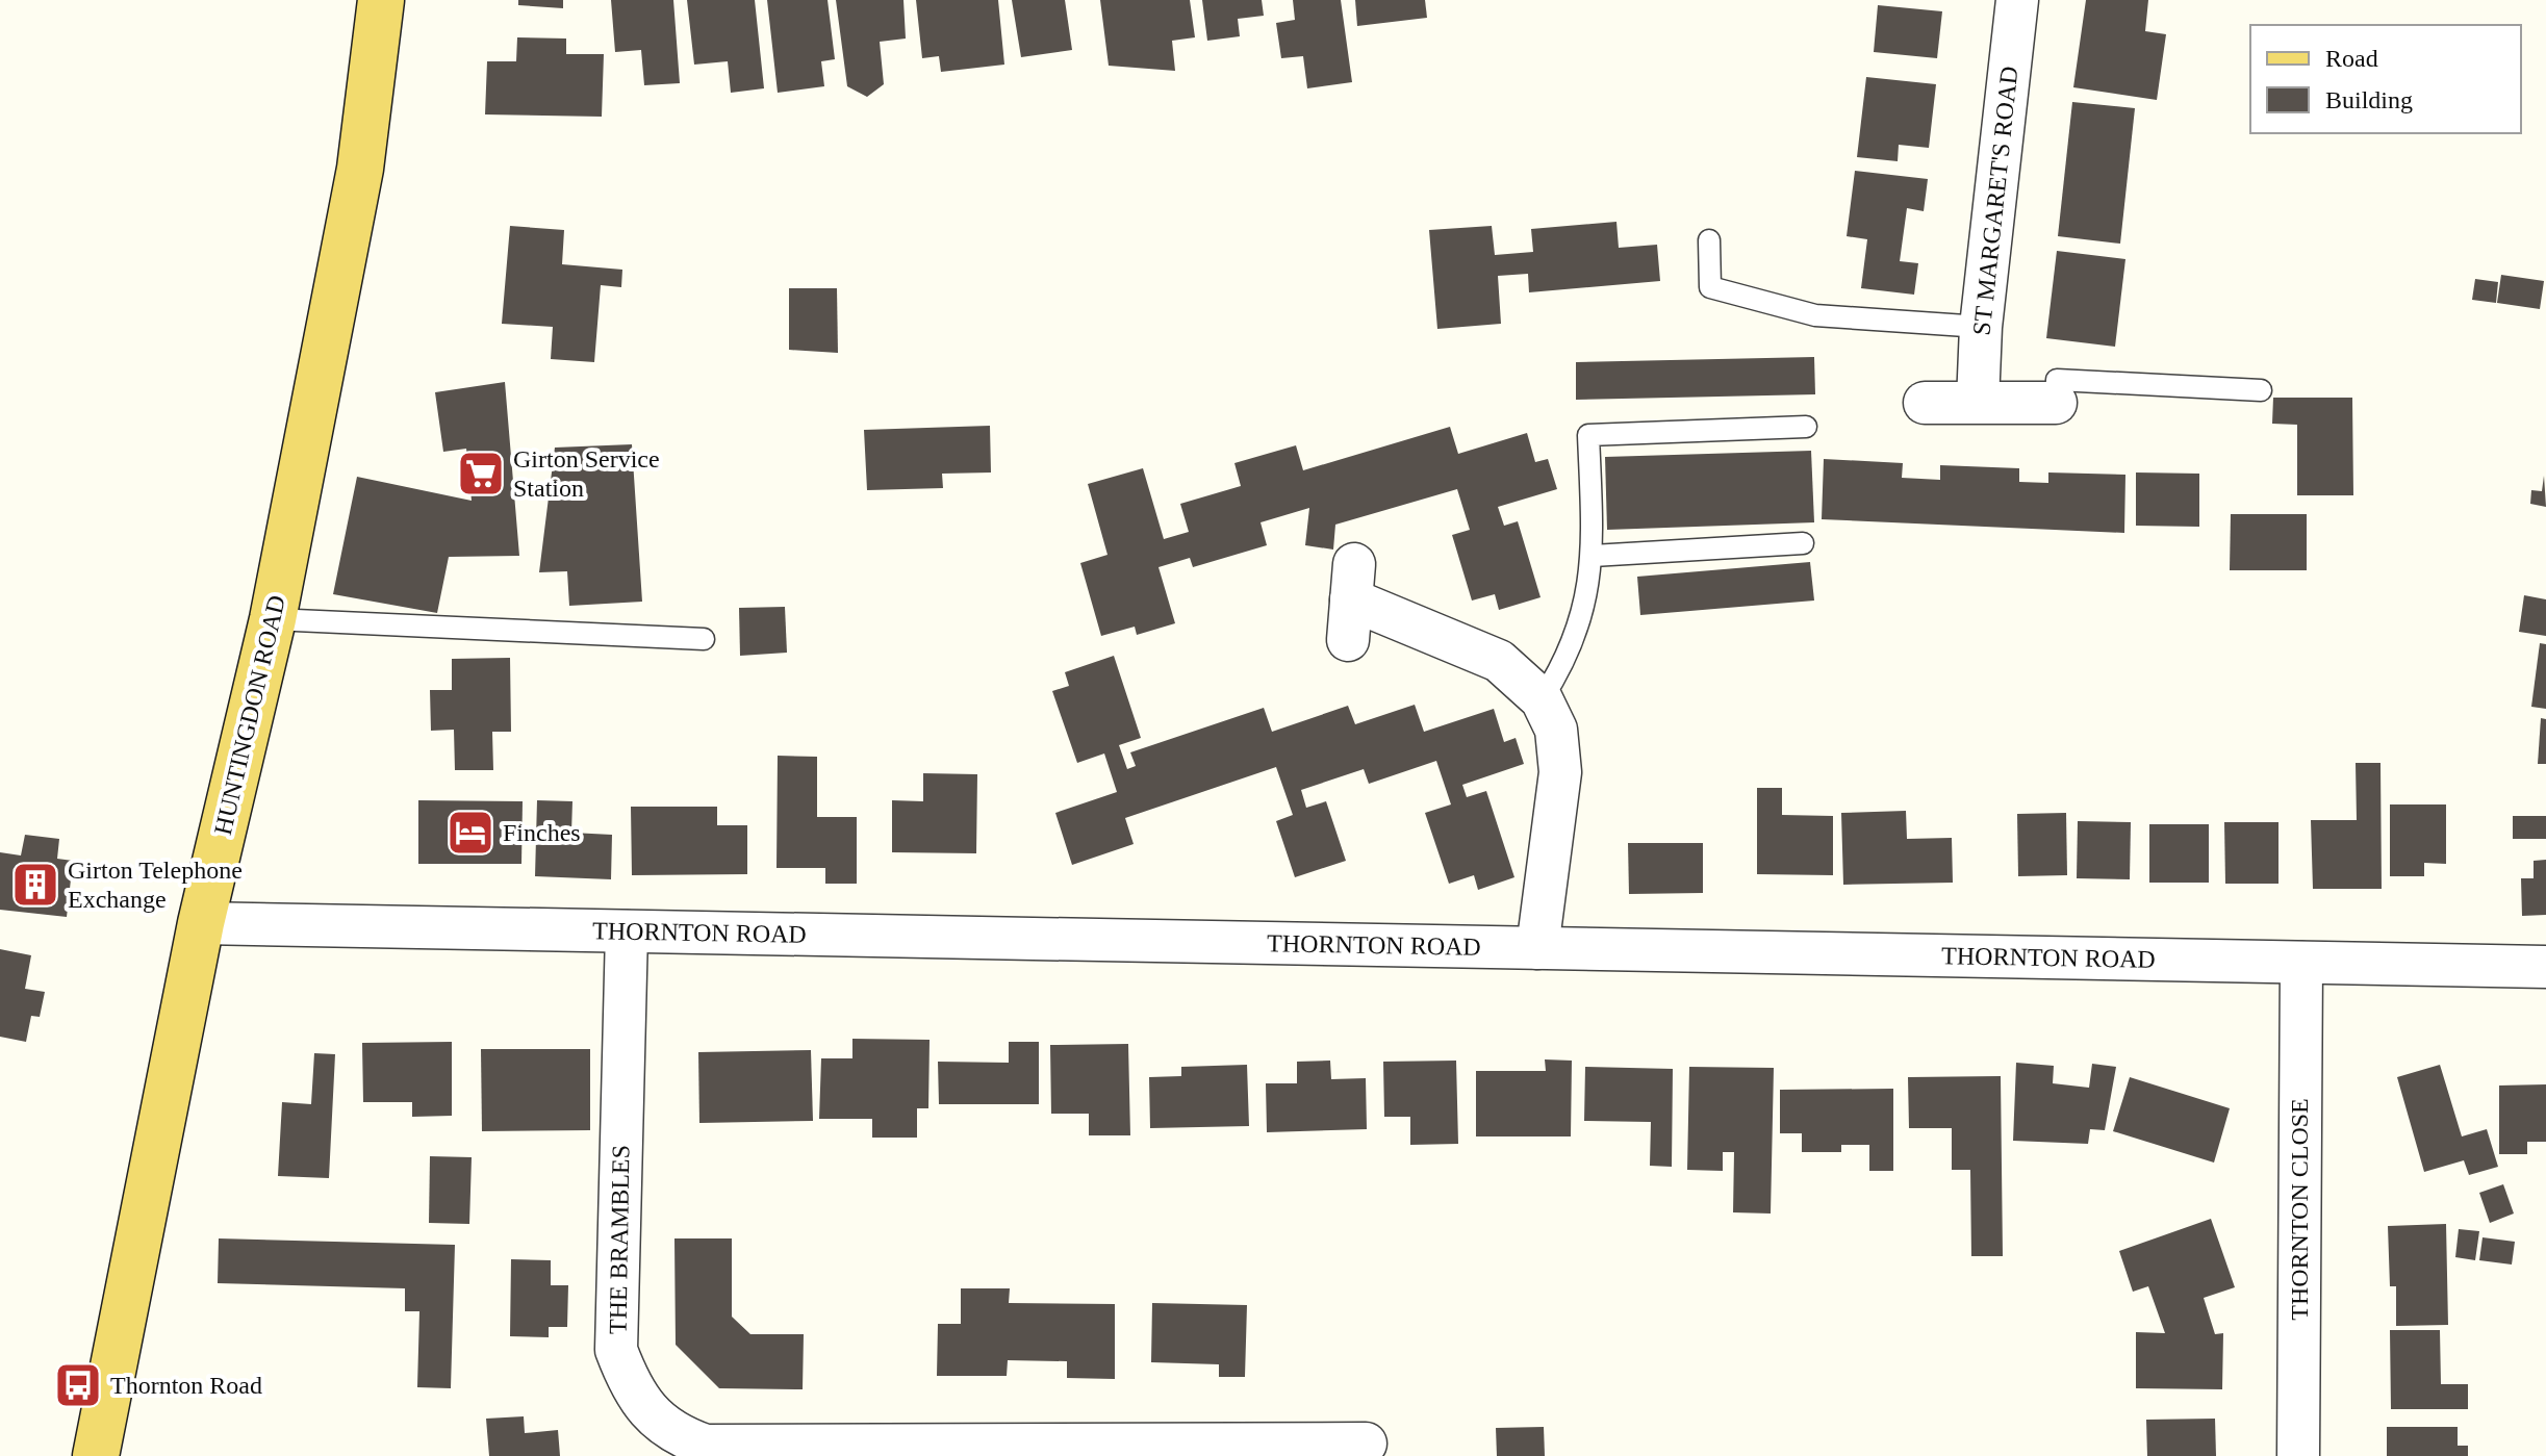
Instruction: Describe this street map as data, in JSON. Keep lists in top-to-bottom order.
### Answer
{
  "streets": {
    "main road": ["HUNTINGDON ROAD"],
    "street": [
      "ST MARGARET'S ROAD",
      "THORNTON ROAD",
      "THORNTON CLOSE",
      "THE BRAMBLES"
    ]
  },
  "crossings": [
    ["HUNTINGDON ROAD", "THORNTON ROAD"],
    ["THORNTON ROAD", "THORNTON CLOSE"],
    ["THORNTON ROAD", "THE BRAMBLES"]
  ],
  "places": {
    "supermarket": ["Girton Service Station"],
    "hotel": ["Finches"],
    "building": ["Girton Telephone Exchange"],
    "bus stop": ["Thornton Road"]
  },
  "legend": ["Road", "Building"]
}
